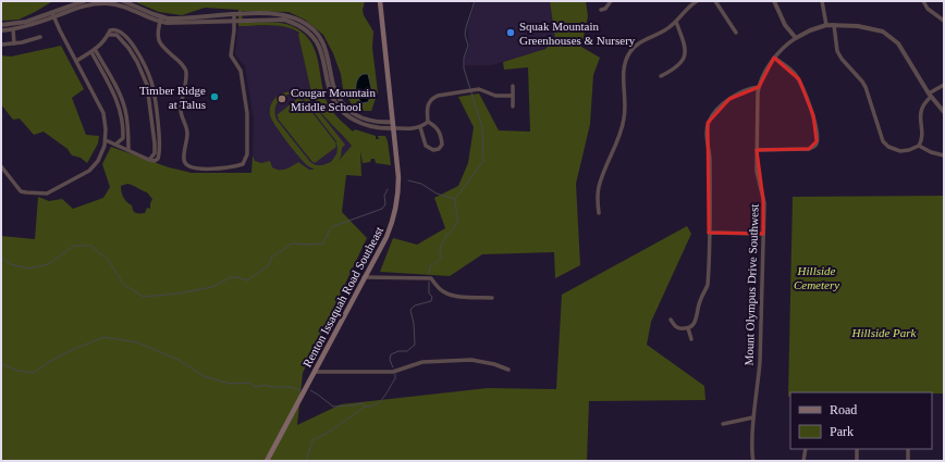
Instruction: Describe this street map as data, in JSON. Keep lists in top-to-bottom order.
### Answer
{
  "streets": {
    "main road": ["Renton Issaquah Road Southeast"],
    "street": ["Mount Olympus Drive Southwest"]
  },
  "parks": ["Hillside Cemetery", "Hillside Park"],
  "places": ["Squak Mountain Greenhouses & Nursery", "Timber Ridge at Talus", "Cougar Mountain Middle School"],
  "legend": ["Road", "Park"]
}
